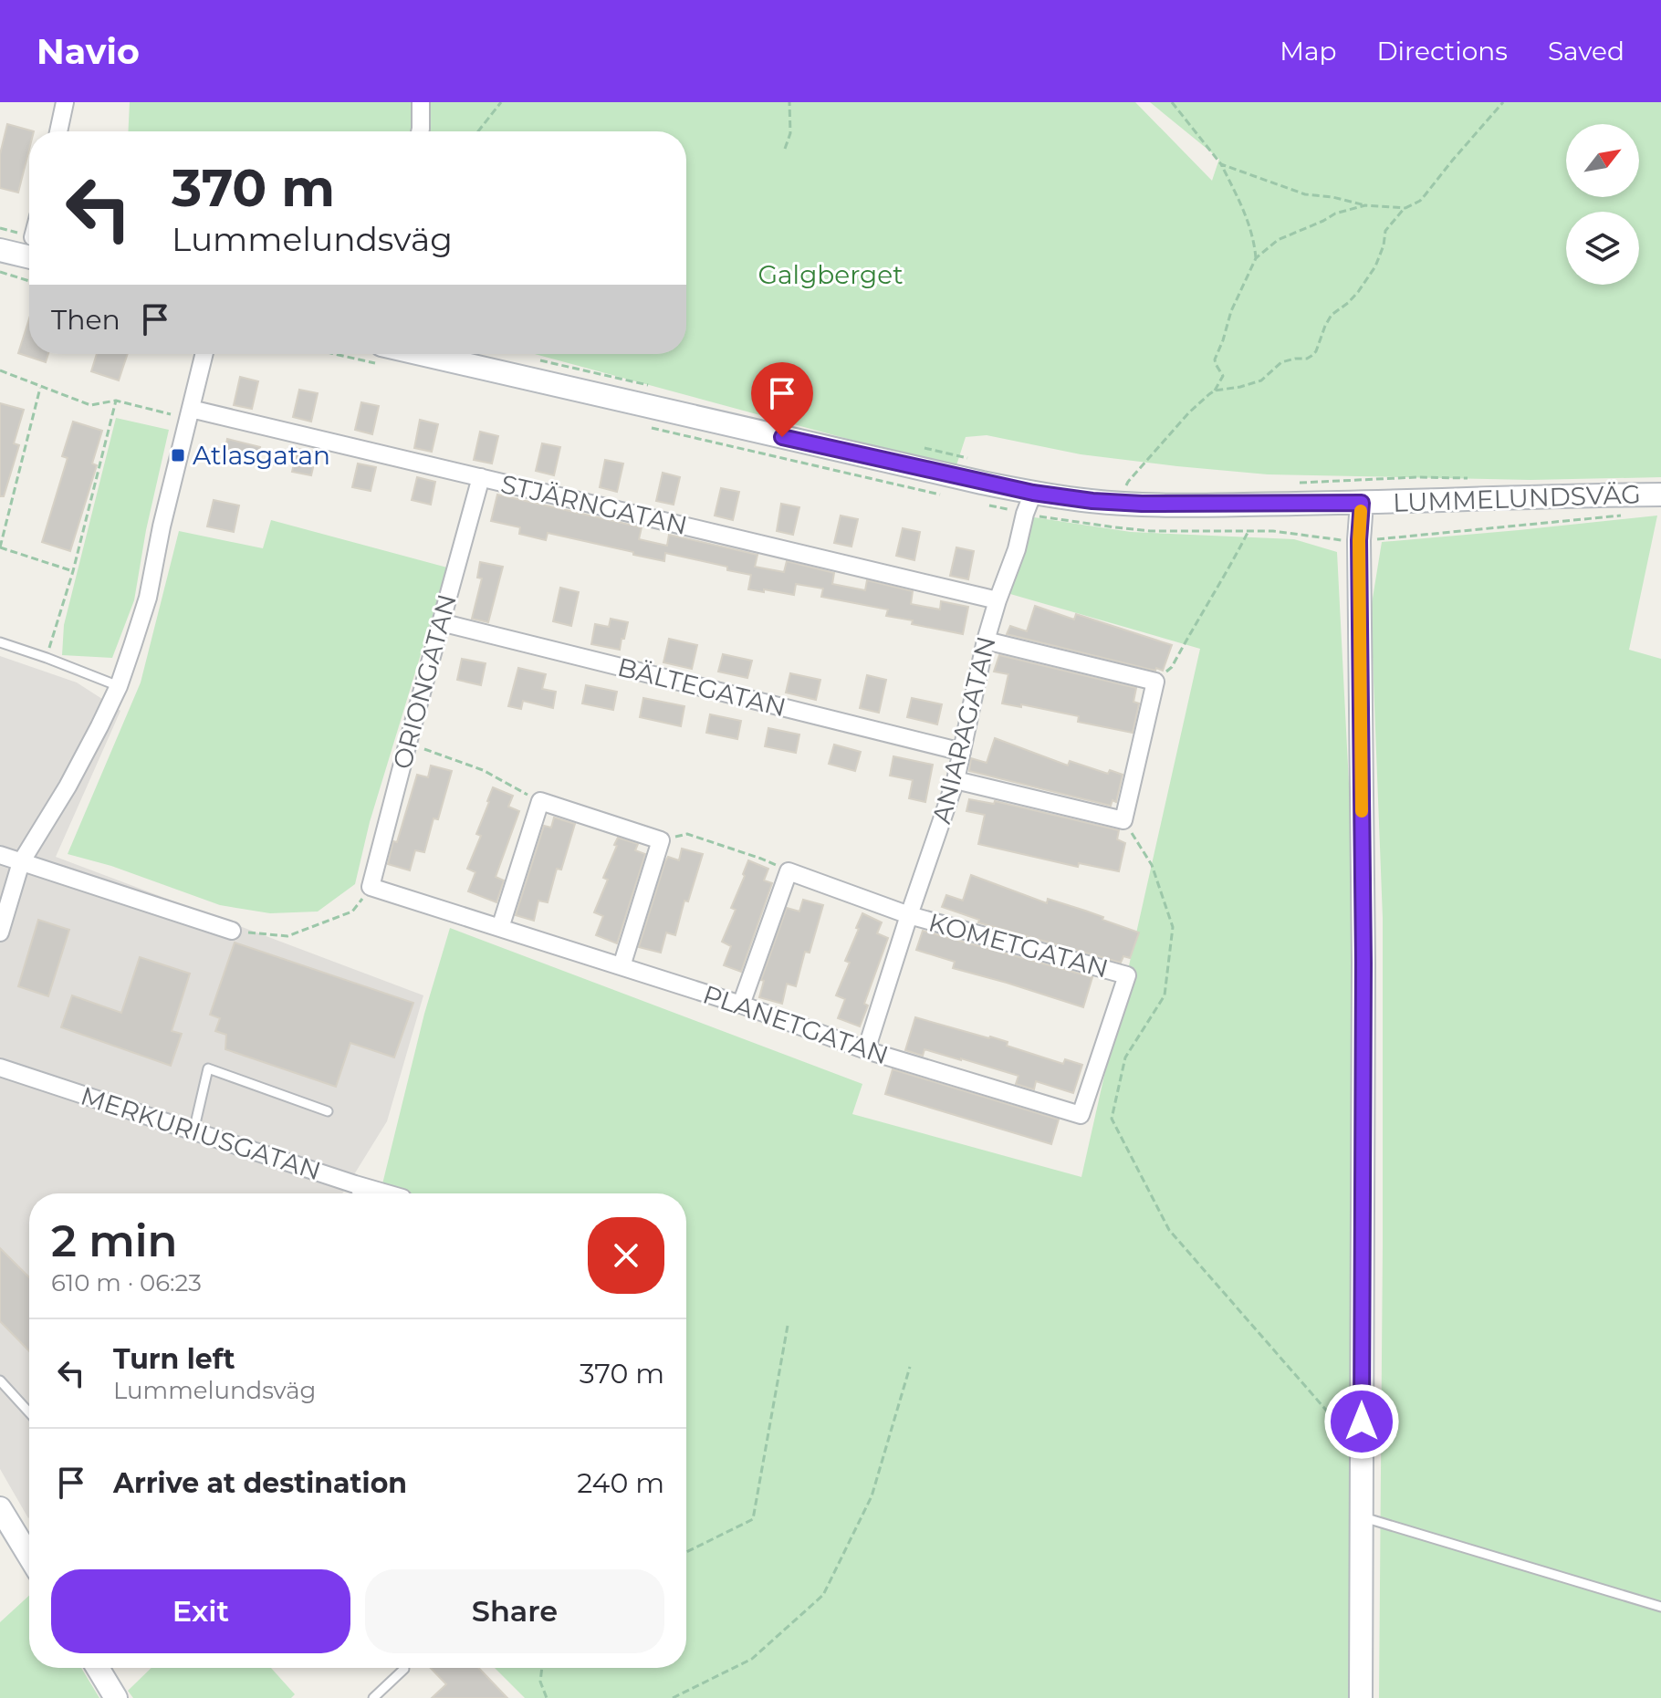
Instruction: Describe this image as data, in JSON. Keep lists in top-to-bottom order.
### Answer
{
  "streets": {
    "main road": ["LUMMELUNDSVÄG"],
    "street": [
      "STJÄRNGATAN",
      "ORIONGATAN",
      "BÄLTEGATAN",
      "ANIARAGATAN",
      "KOMETGATAN",
      "PLANETGATAN",
      "MERKURIUSGATAN"
    ]
  },
  "crossings": [
    ["LUMMELUNDSVÄG", "ANIARAGATAN"],
    ["STJÄRNGATAN", "ORIONGATAN"],
    ["STJÄRNGATAN", "ANIARAGATAN"],
    ["ORIONGATAN", "BÄLTEGATAN"],
    ["ORIONGATAN", "PLANETGATAN"],
    ["BÄLTEGATAN", "ANIARAGATAN"],
    ["ANIARAGATAN", "KOMETGATAN"],
    ["ANIARAGATAN", "PLANETGATAN"],
    ["KOMETGATAN", "PLANETGATAN"]
  ],
  "parks": ["Galgberget"],
  "places": {
    "transit": ["Atlasgatan"]
  },
  "north": "top right",
  "page": {
    "header": "Navio",
    "nav": ["Map", "Directions", "Saved"],
    "turn": ["370 m", "Lummelundsväg"],
    "then": "Then",
    "heading": ["2 min", "610 m · 06:23"],
    "list": [
      {
        "name": "Turn left",
        "note": "Lummelundsväg",
        "value": "370 m"
      },
      {
        "name": "Arrive at destination",
        "value": "240 m"
      }
    ],
    "buttons": ["Exit", "Share"]
  }
}
